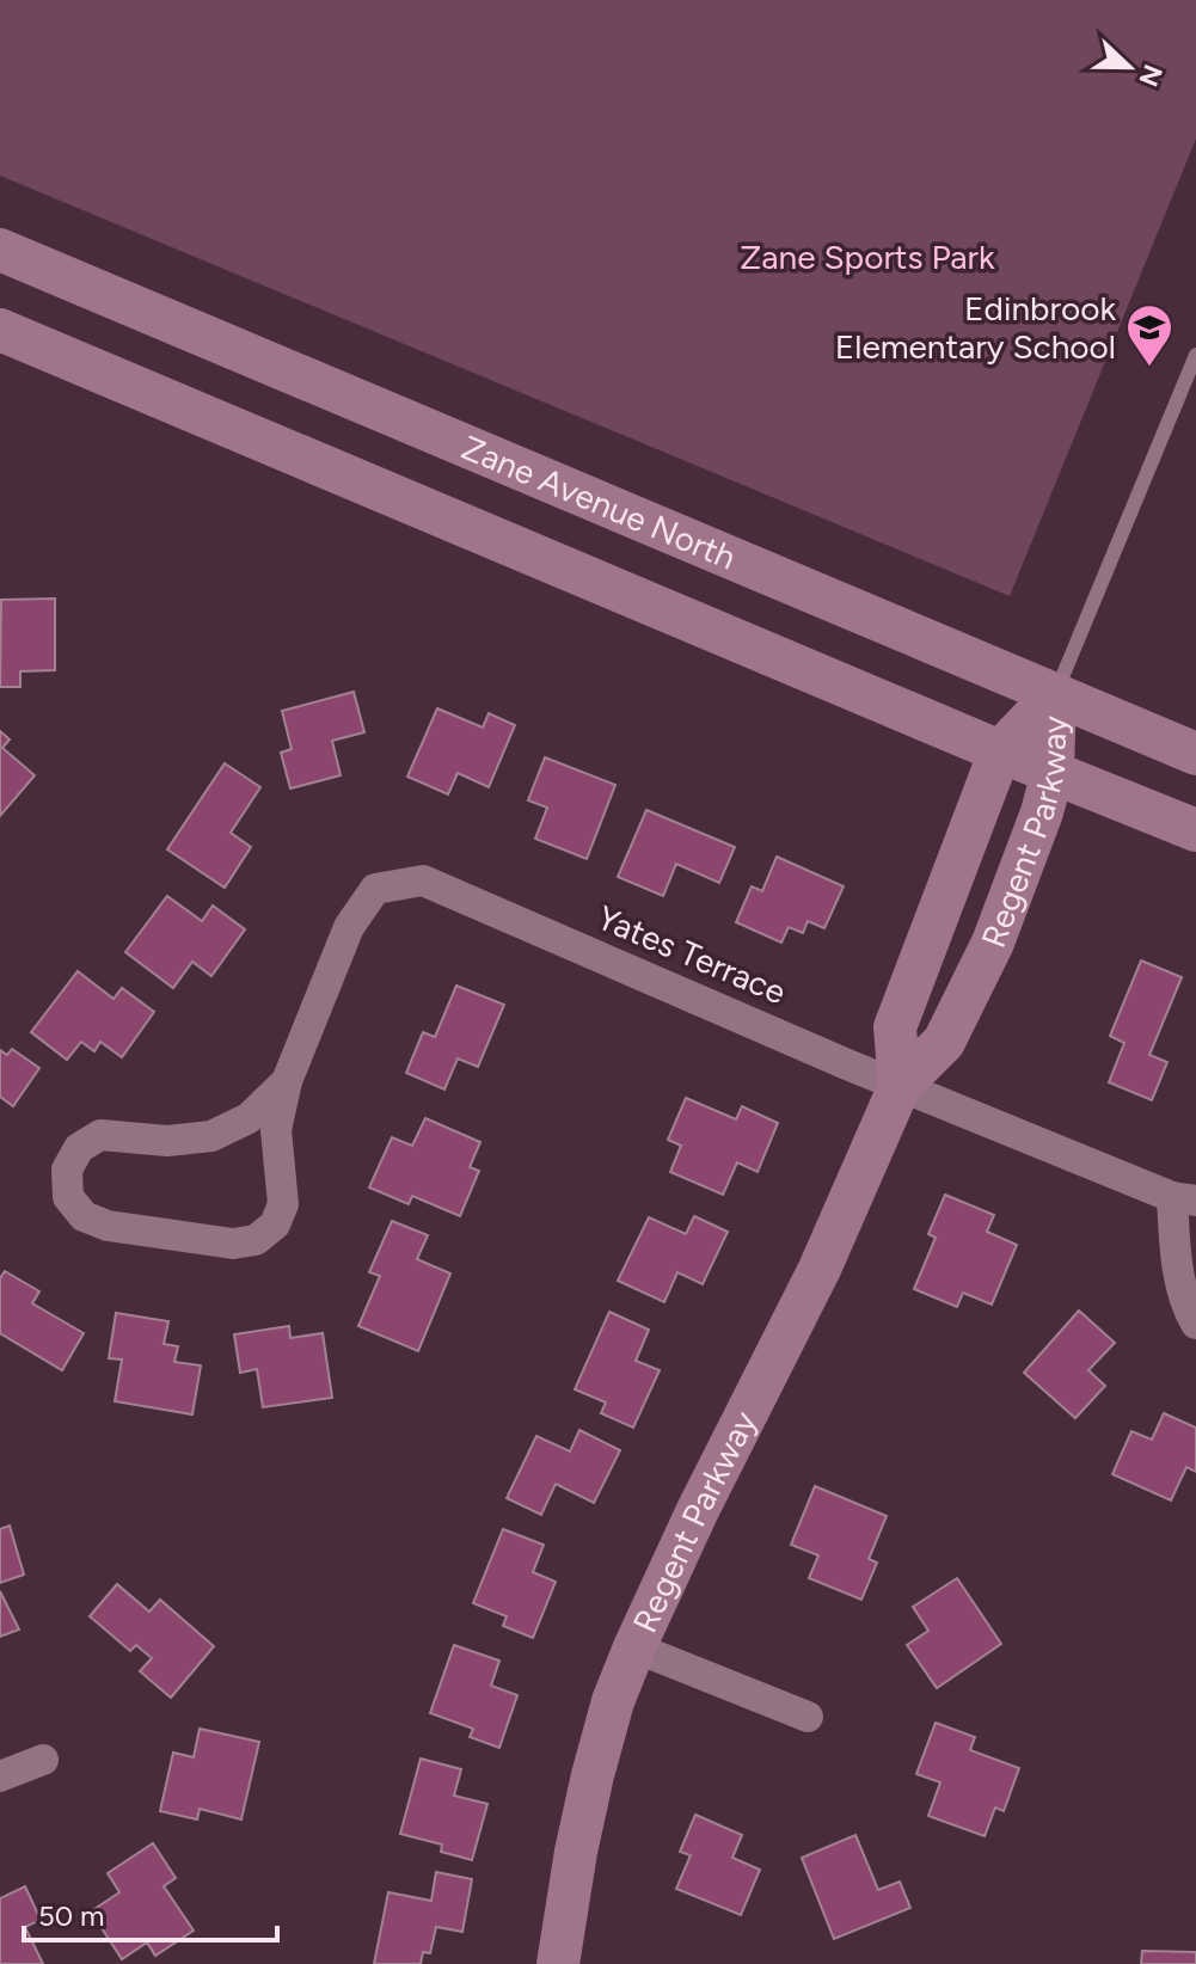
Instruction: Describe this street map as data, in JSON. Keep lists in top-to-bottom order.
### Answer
{
  "streets": {
    "main road": ["Zane Avenue North", "Regent Parkway"],
    "street": ["Yates Terrace"]
  },
  "crossings": [
    ["Zane Avenue North", "Regent Parkway"],
    ["Regent Parkway", "Yates Terrace"]
  ],
  "parks": ["Zane Sports Park"],
  "places": {
    "school or university": ["Edinbrook Elementary School"]
  },
  "scale_bar": "50 m",
  "north": "right"
}
